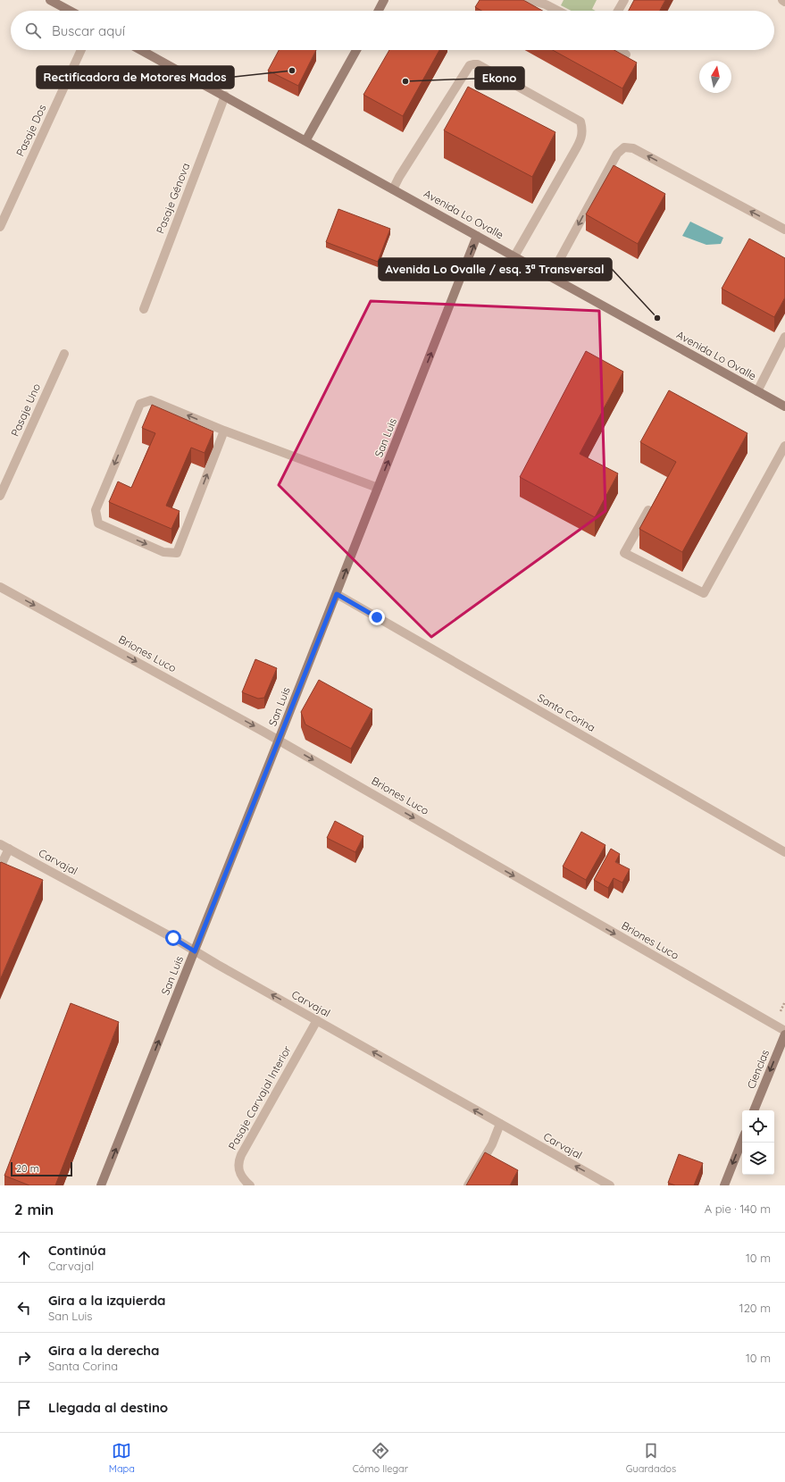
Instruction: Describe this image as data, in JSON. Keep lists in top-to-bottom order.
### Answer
{
  "streets": {
    "street": [
      "Pasaje Dos",
      "Pasaje Génova",
      "Avenida Lo Ovalle",
      "Pasaje Uno",
      "San Luis",
      "Briones Luco",
      "Santa Corina",
      "Carvajal",
      "Ciencias",
      "Pasaje Carvajal Interior"
    ]
  },
  "crossings": [
    ["Pasaje Génova", "Avenida Lo Ovalle"],
    ["Avenida Lo Ovalle", "San Luis"],
    ["San Luis", "Briones Luco"],
    ["San Luis", "Santa Corina"],
    ["San Luis", "Carvajal"],
    ["Carvajal", "Pasaje Carvajal Interior"]
  ],
  "one_way": [
    "San Luis",
    "Briones Luco",
    "Carvajal",
    "Ciencias"
  ],
  "places": ["Rectificadora de Motores Mados", "Ekono", "Avenida Lo Ovalle / esq. 3ª Transversal"],
  "scale_bar": "20 m",
  "north": "top",
  "page": {
    "search": "Buscar aquí",
    "scale": "20 m",
    "heading": ["2 min", "A pie · 140 m"],
    "list": [
      ["Continúa", "Carvajal", "10 m"],
      ["Gira a la izquierda", "San Luis", "120 m"],
      ["Gira a la derecha", "Santa Corina", "10 m"],
      "Llegada al destino"
    ],
    "nav": ["Mapa", "Cómo llegar", "Guardados"]
  }
}
